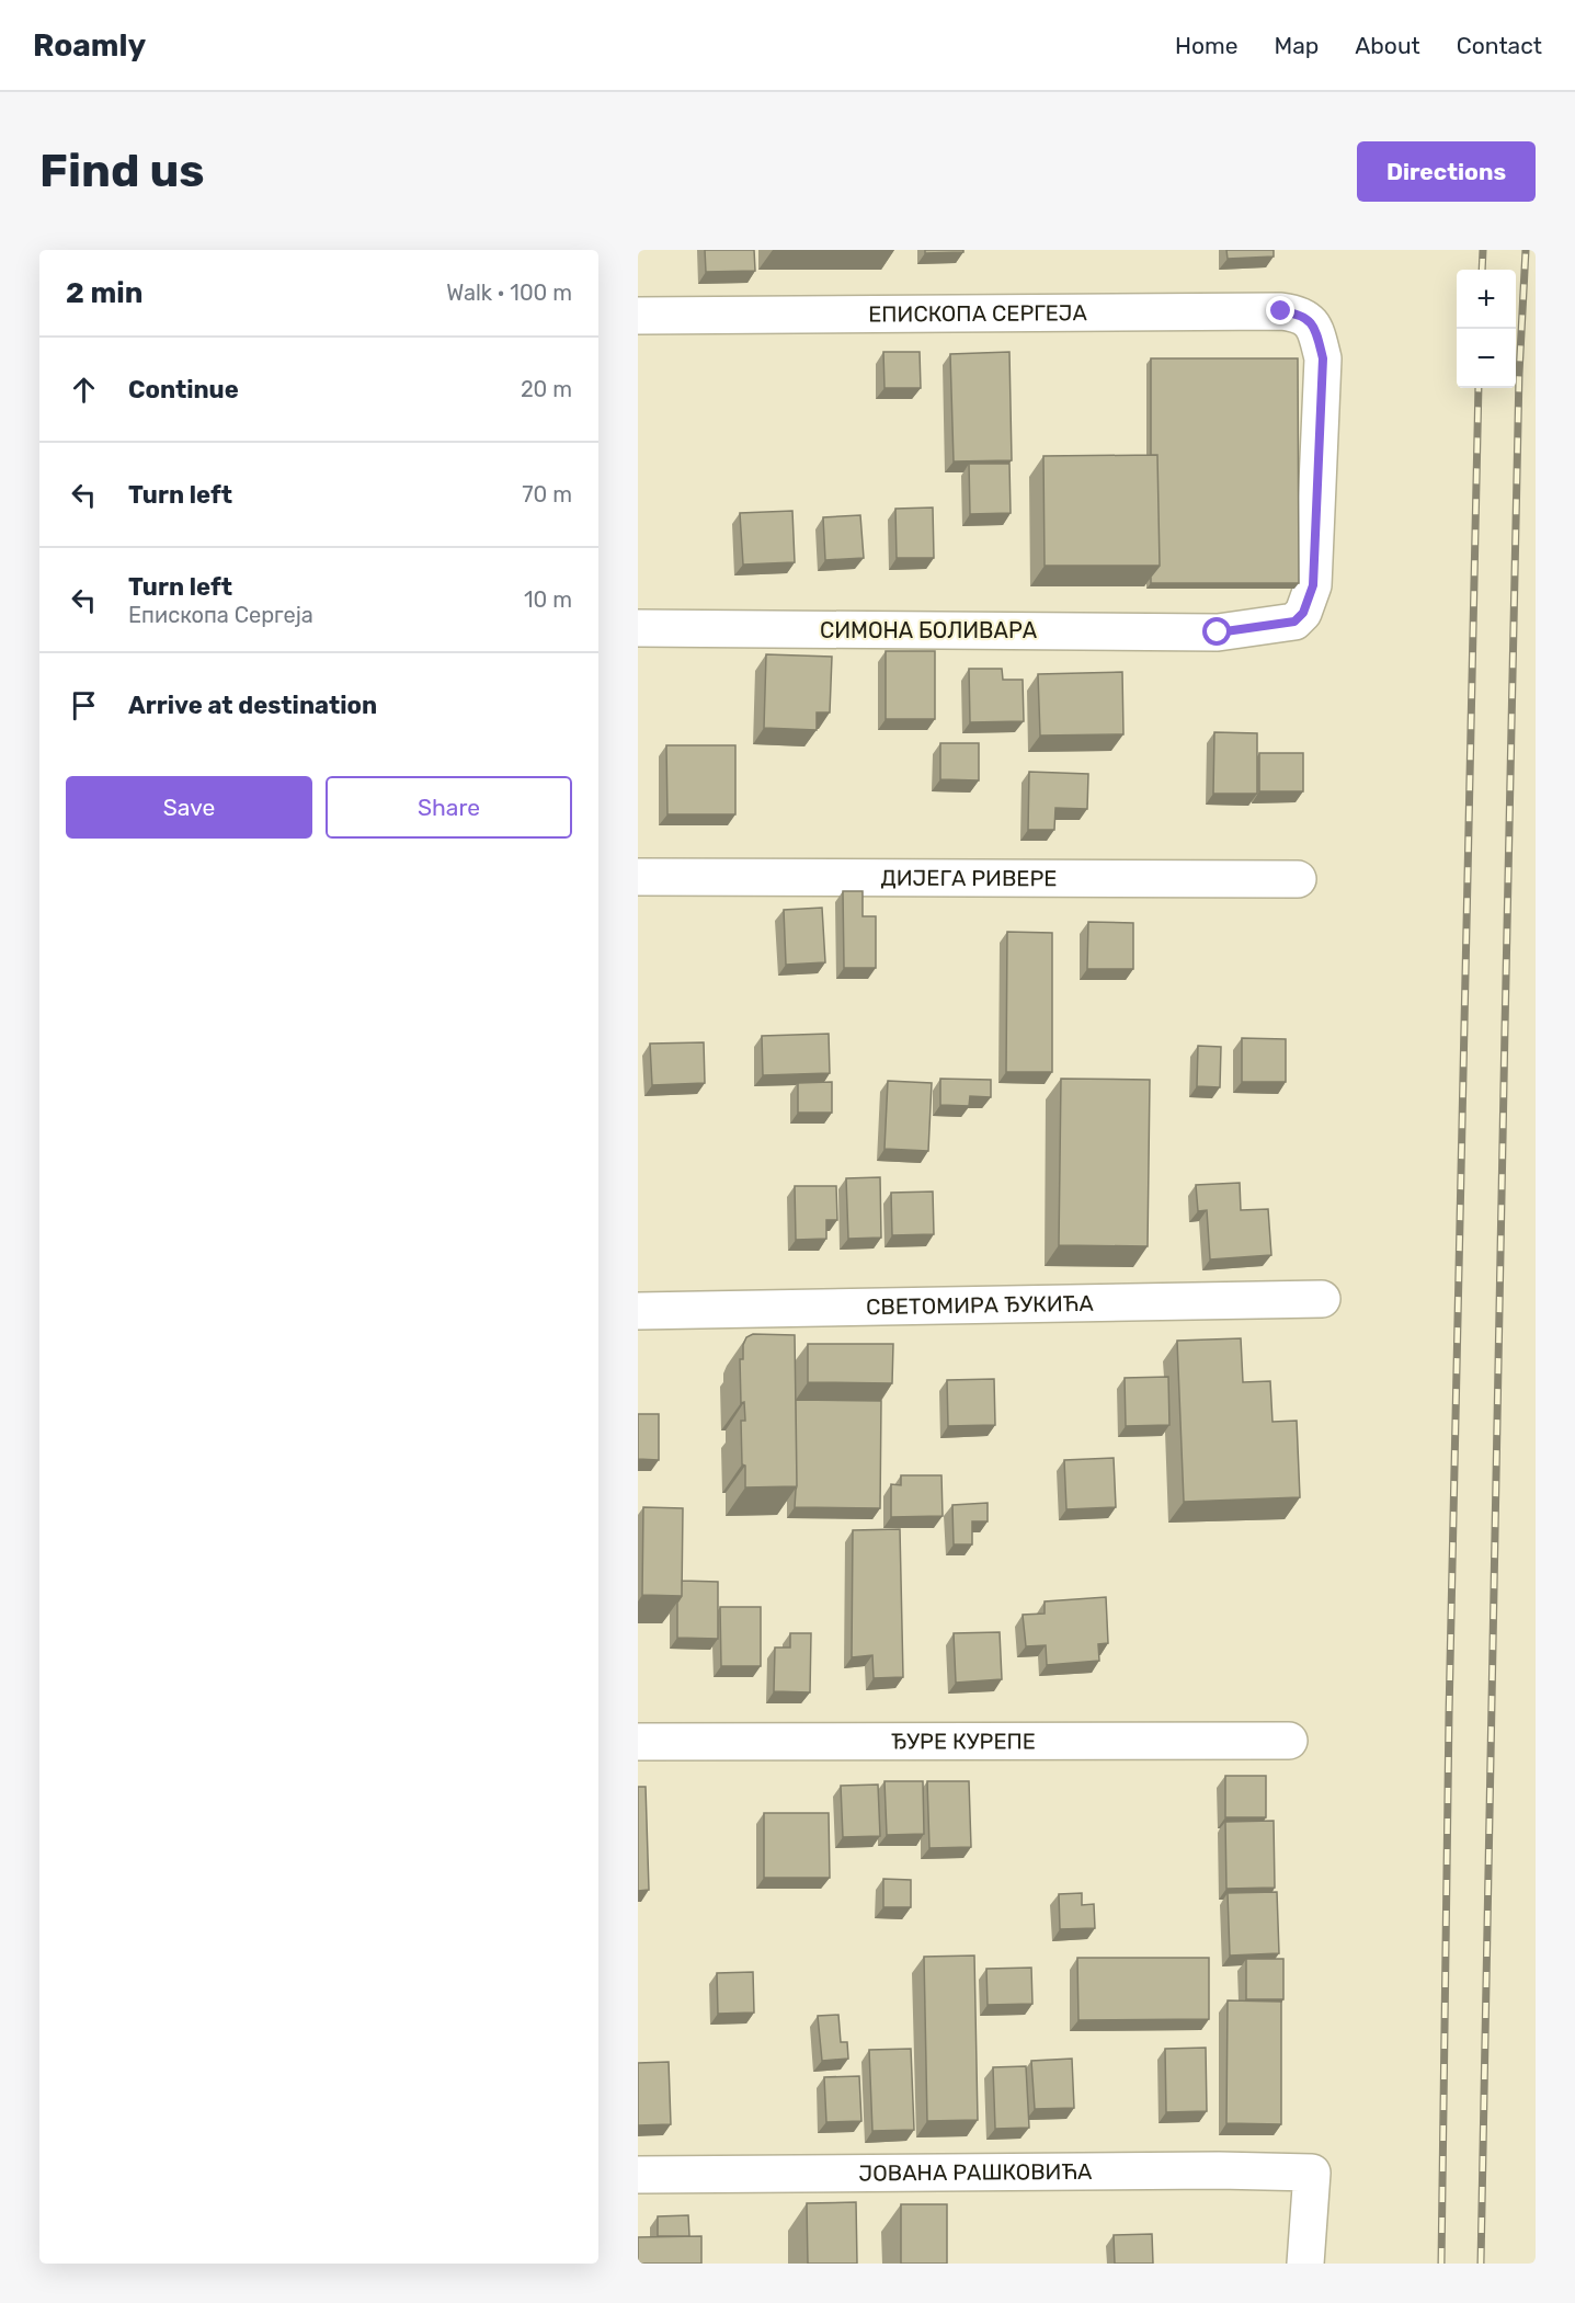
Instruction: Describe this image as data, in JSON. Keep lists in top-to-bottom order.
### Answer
{
  "streets": {
    "street": [
      "ЕПИСКОПА СЕРГЕЈА",
      "СИМОНА БОЛИВАРА",
      "ДИЈЕГА РИВЕРЕ",
      "СВЕТОМИРА ЂУКИЋА",
      "ЂУРЕ КУРЕПЕ",
      "ЈОВАНА РАШКОВИЋА"
    ]
  },
  "crossings": [
    ["ЕПИСКОПА СЕРГЕЈА", "СИМОНА БОЛИВАРА"]
  ],
  "page": {
    "header": "Roamly",
    "nav": [
      "Home",
      "Map",
      "About",
      "Contact"
    ],
    "buttons": [
      "Directions",
      ["Save", "Share"]
    ],
    "title": "Find us",
    "heading": ["2 min", "Walk · 100 m"],
    "map_buttons": ["+", "−"],
    "list": [
      ["Continue", "20 m"],
      ["Turn left", "70 m"],
      ["Turn left", "Епископа Сергеја", "10 m"],
      "Arrive at destination"
    ]
  }
}
